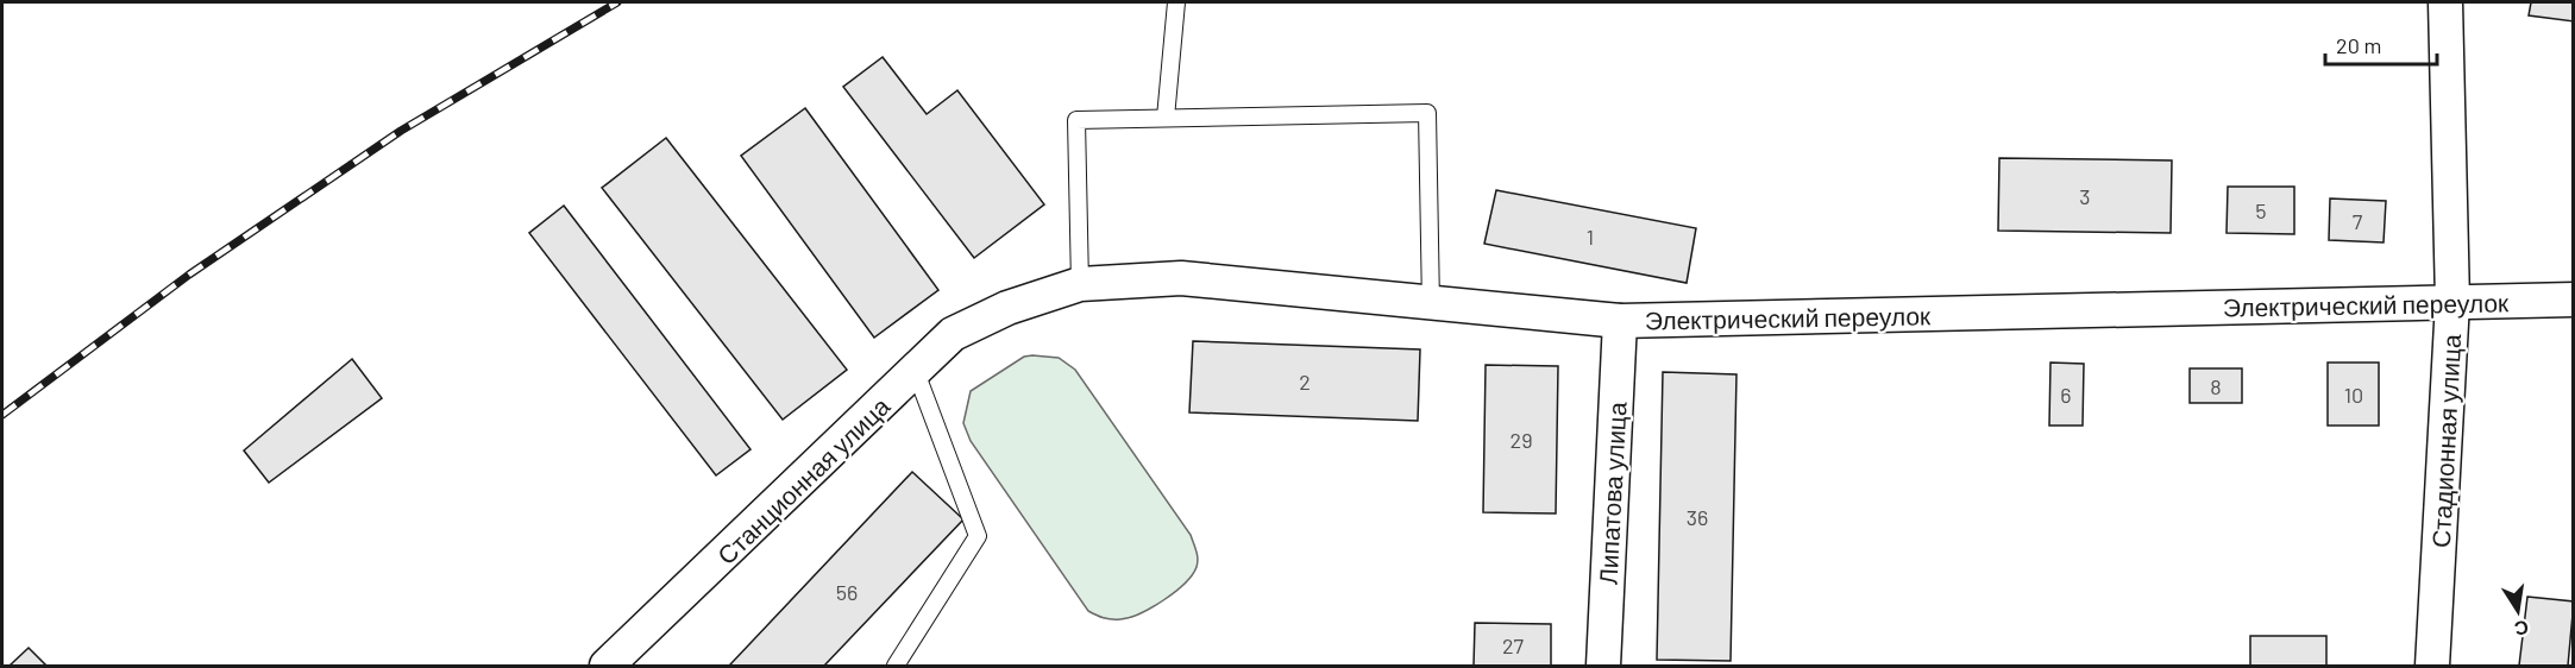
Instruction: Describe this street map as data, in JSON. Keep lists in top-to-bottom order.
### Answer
{
  "streets": {
    "street": [
      "Электрический переулок",
      "Стадионная улица",
      "Станционная улица",
      "Липатова улица"
    ]
  },
  "crossings": [
    ["Электрический переулок", "Стадионная улица"],
    ["Электрический переулок", "Станционная улица"],
    ["Электрический переулок", "Липатова улица"]
  ],
  "house_numbers": [
    "3",
    "5",
    "7",
    "1",
    "2",
    "8",
    "6",
    "10",
    "29",
    "36",
    "56",
    "27"
  ],
  "scale_bar": "20 m",
  "north": "bottom"
}
